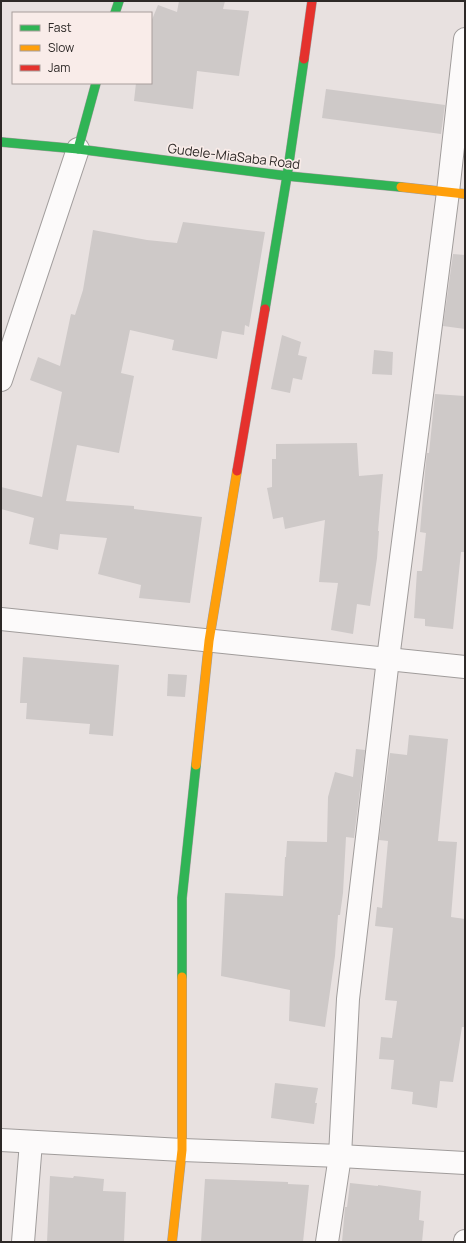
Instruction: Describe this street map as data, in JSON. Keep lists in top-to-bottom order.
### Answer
{
  "streets": {
    "street": ["Gudele-MiaSaba Road"]
  },
  "legend": ["Fast", "Slow", "Jam"]
}
